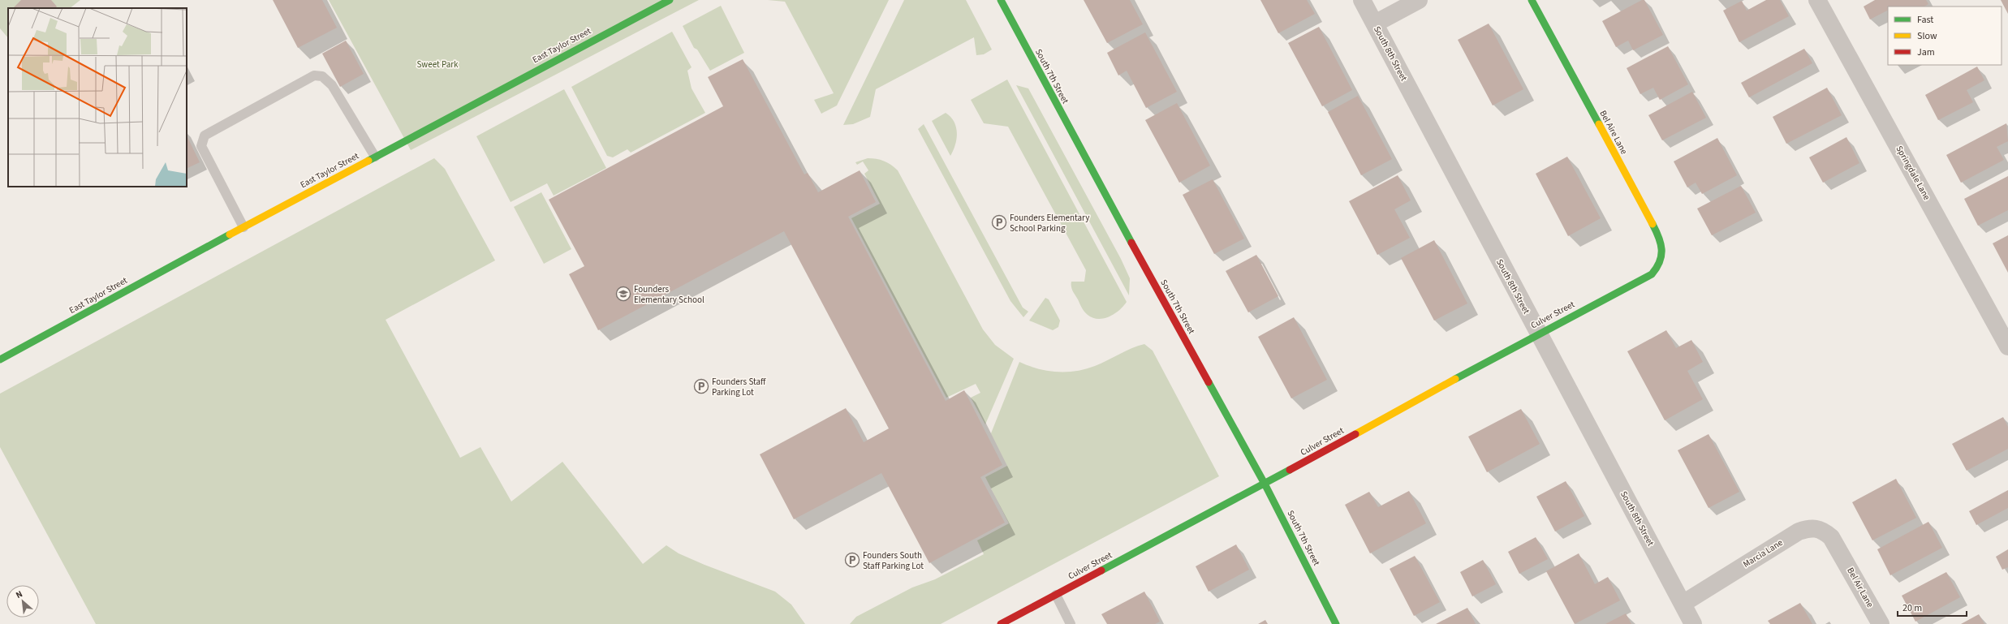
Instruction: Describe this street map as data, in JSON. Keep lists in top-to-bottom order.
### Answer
{
  "streets": {
    "street": [
      "East Taylor Street",
      "South 8th Street",
      "South 7th Street",
      "Bel Aire Lane",
      "Springdale Lane",
      "Culver Street",
      "Marcia Lane",
      "Bel Air Lane"
    ]
  },
  "crossings": [
    ["South 8th Street", "Culver Street"],
    ["South 8th Street", "Marcia Lane"],
    ["South 7th Street", "Culver Street"],
    ["Bel Aire Lane", "Culver Street"],
    ["Marcia Lane", "Bel Air Lane"]
  ],
  "parks": ["Sweet Park"],
  "places": {
    "parking": ["Founders Elementary School Parking", "Founders Staff Parking Lot", "Founders South Staff Parking Lot"],
    "school or university": ["Founders Elementary School"]
  },
  "legend": ["Fast", "Slow", "Jam"],
  "scale_bar": "20 m",
  "north": "top left"
}
